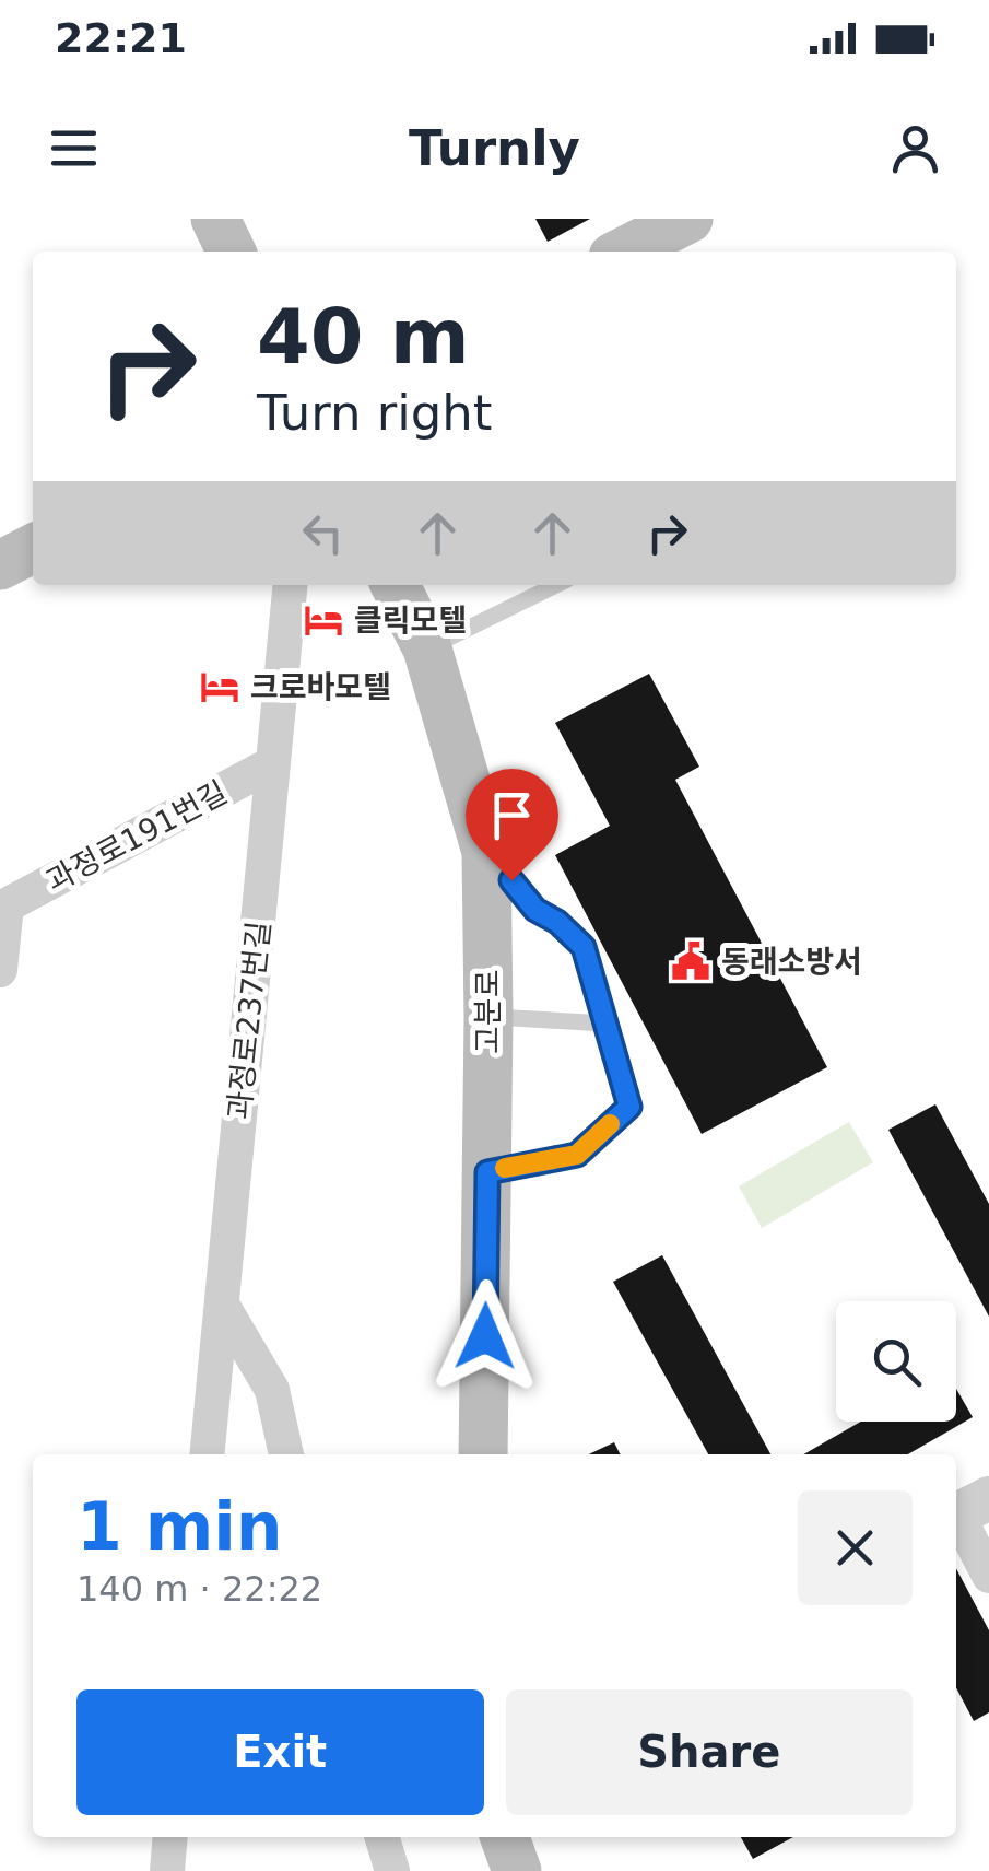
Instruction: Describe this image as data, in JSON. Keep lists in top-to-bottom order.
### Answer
{
  "streets": {
    "main road": ["고분로"],
    "street": ["과정로191번길", "과정로237번길"]
  },
  "crossings": [
    ["과정로191번길", "과정로237번길"]
  ],
  "places": {
    "hotel": ["클릭모텔", "크로바모텔"],
    "public building": ["동래소방서"]
  },
  "page": {
    "status": "22:21",
    "header": "Turnly",
    "turn": ["40 m", "Turn right"],
    "heading": ["1 min", "140 m · 22:22"],
    "buttons": ["Exit", "Share"]
  }
}
